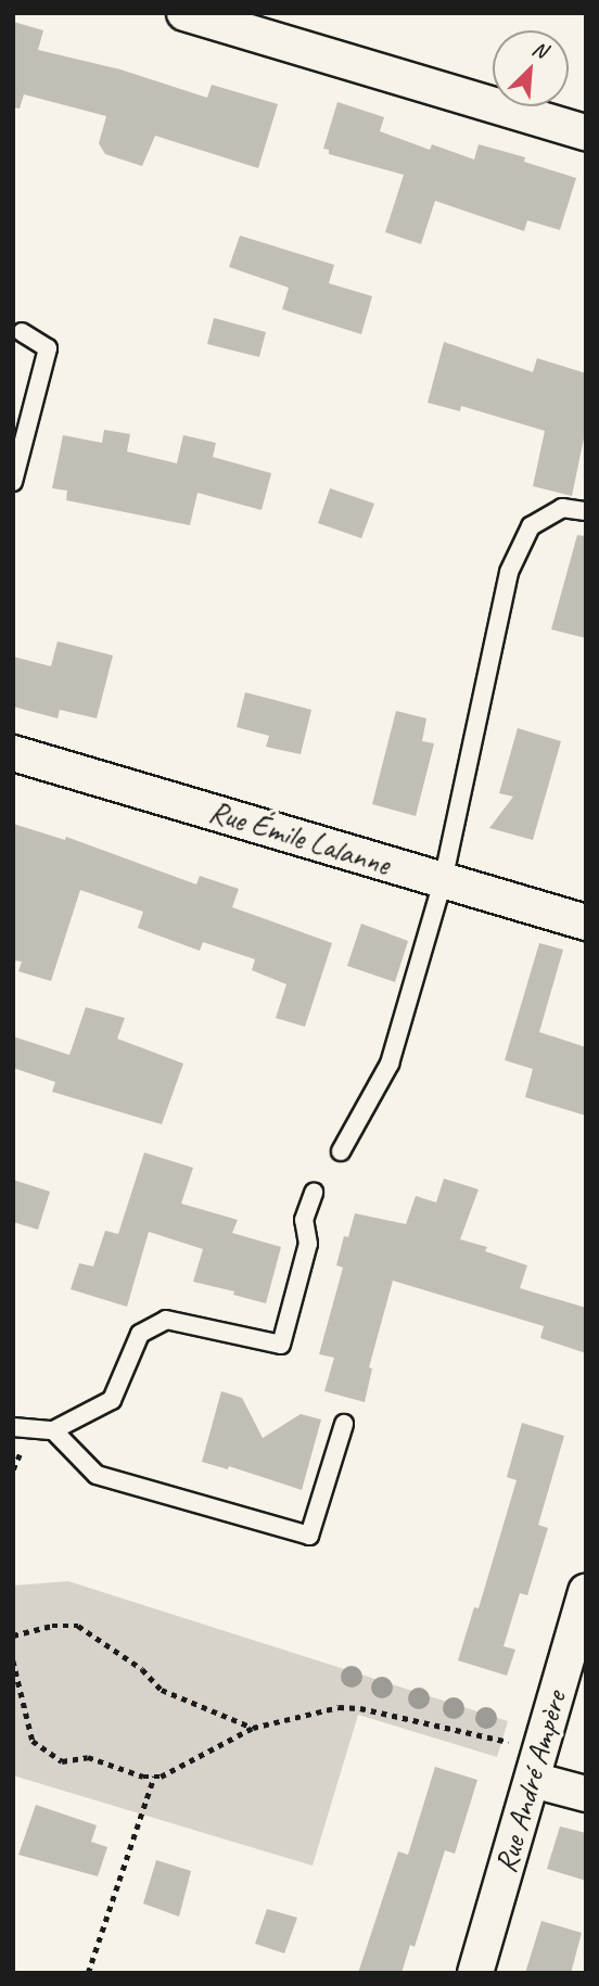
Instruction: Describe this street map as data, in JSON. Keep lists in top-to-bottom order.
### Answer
{
  "streets": {
    "street": ["Rue Émile Lalanne", "Rue André Ampère"]
  },
  "north": "top right"
}
